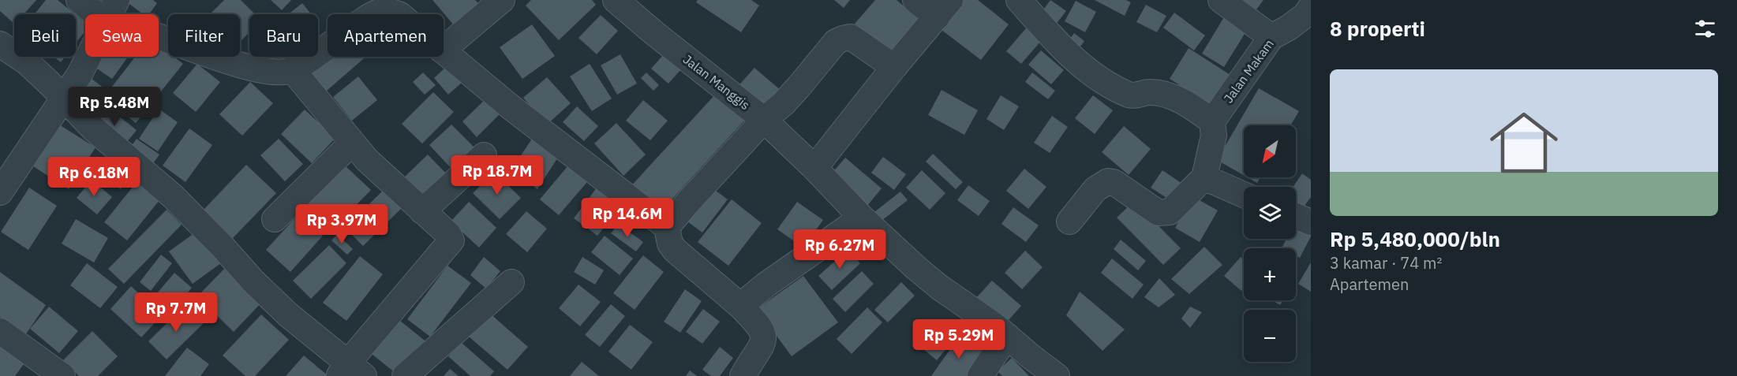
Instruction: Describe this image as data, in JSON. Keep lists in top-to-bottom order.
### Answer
{
  "streets": {
    "street": ["Jalan Makam", "Jalan Manggis"]
  },
  "north": "bottom left",
  "page": {
    "heading": "8 properti",
    "chip": [
      "Beli",
      "Sewa",
      "Filter",
      "Baru",
      "Apartemen"
    ],
    "list": [
      {
        "name": "Rp 5,480,000/bln",
        "note": "3 kamar · 74 m² · Apartemen"
      }
    ],
    "price": [
      "Rp 5.48M",
      "Rp 18.7M",
      "Rp 6.18M",
      "Rp 14.6M",
      "Rp 3.97M",
      "Rp 6.27M",
      "Rp 7.7M",
      "Rp 5.29M"
    ],
    "map_buttons": ["+", "−"]
  }
}
